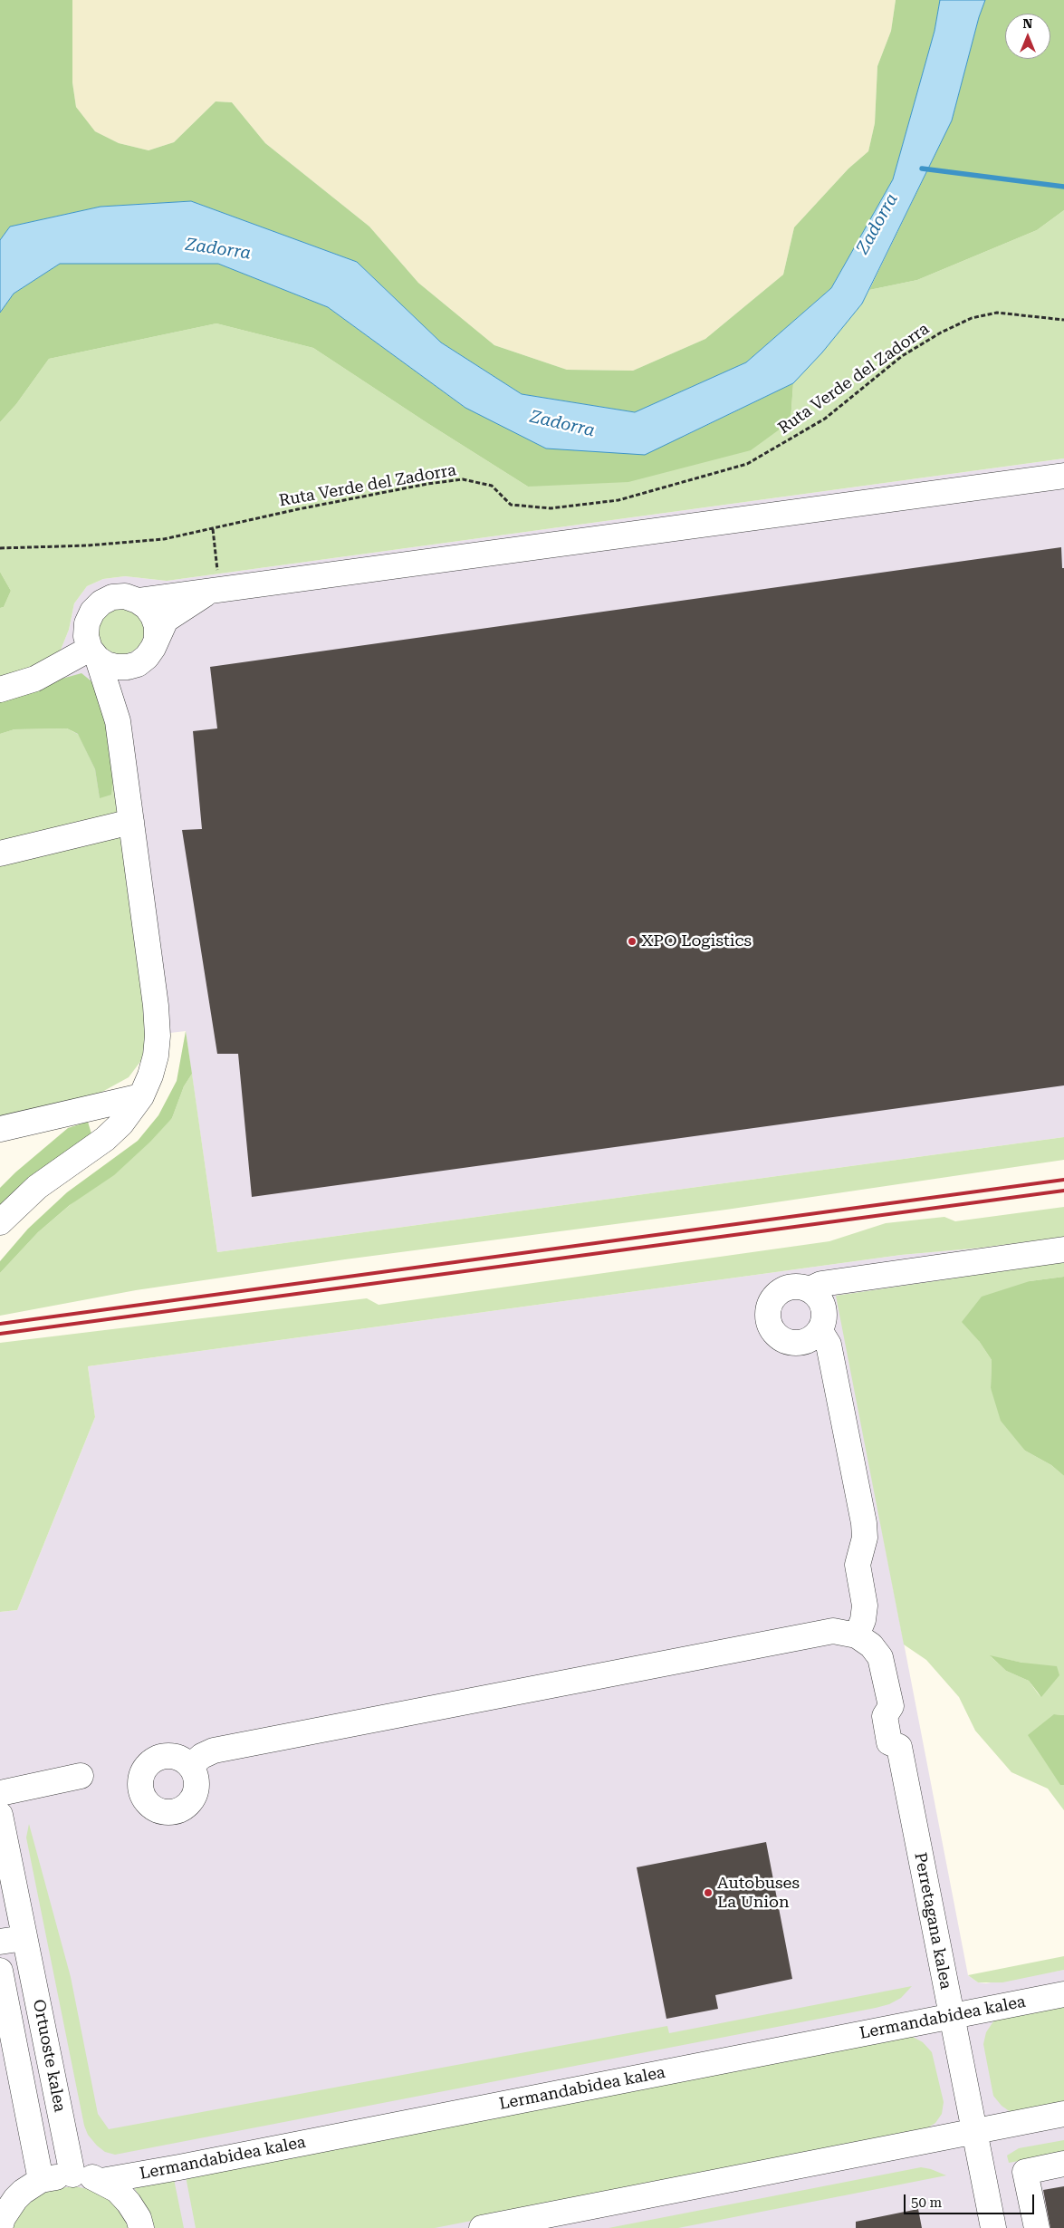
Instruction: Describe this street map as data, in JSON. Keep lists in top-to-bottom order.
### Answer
{
  "streets": {
    "street": ["Perretagana kalea", "Lermandabidea kalea", "Ortuoste kalea"],
    "path": ["Ruta Verde del Zadorra"]
  },
  "crossings": [
    ["Perretagana kalea", "Lermandabidea kalea"]
  ],
  "water": ["Zadorra"],
  "places": ["XPO Logistics", "Autobuses La Union"],
  "scale_bar": "50 m",
  "north": "top"
}
